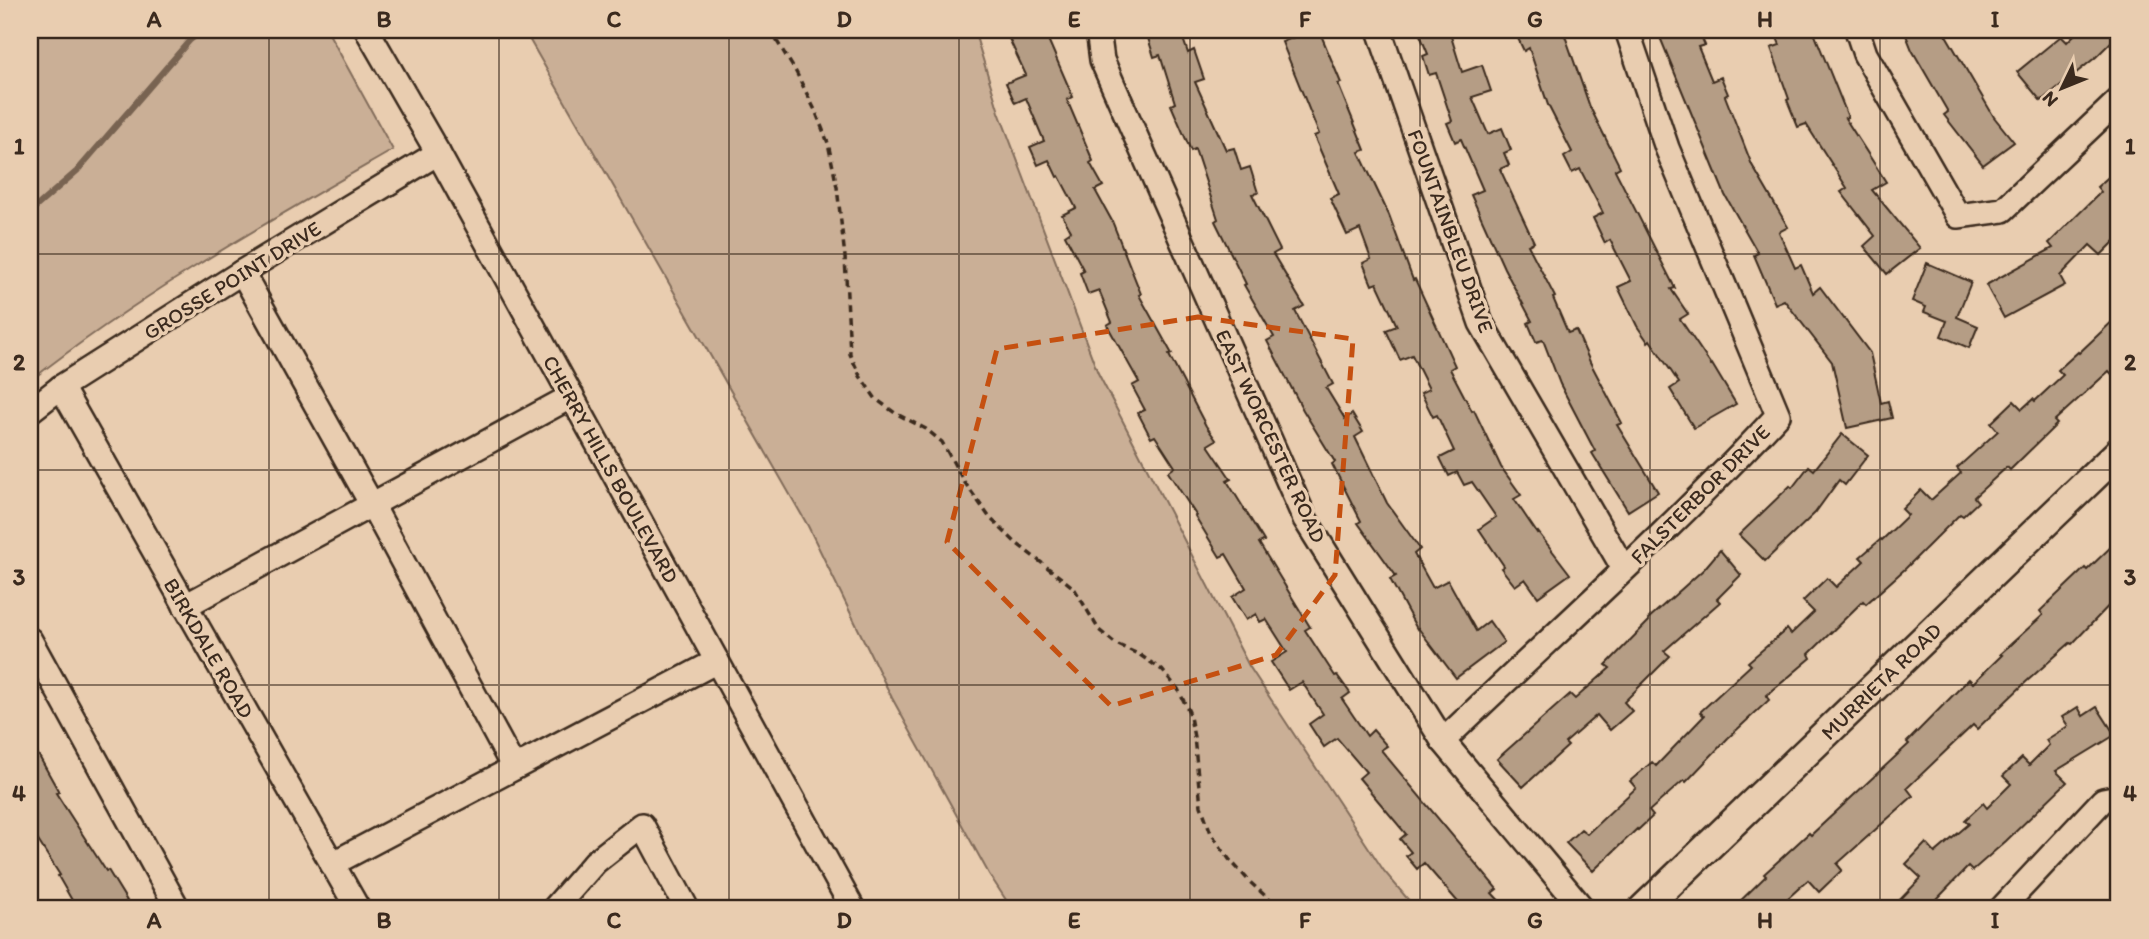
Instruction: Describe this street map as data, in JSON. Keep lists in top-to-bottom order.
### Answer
{
  "streets": {
    "main road": ["MURRIETA ROAD"],
    "street": [
      "FOUNTAINBLEU DRIVE",
      "GROSSE POINT DRIVE",
      "EAST WORCESTER ROAD",
      "CHERRY HILLS BOULEVARD",
      "FALSTERBOR DRIVE",
      "BIRKDALE ROAD"
    ]
  },
  "crossings": [
    ["FOUNTAINBLEU DRIVE", "FALSTERBOR DRIVE"],
    ["GROSSE POINT DRIVE", "CHERRY HILLS BOULEVARD"],
    ["GROSSE POINT DRIVE", "BIRKDALE ROAD"],
    ["EAST WORCESTER ROAD", "FALSTERBOR DRIVE"]
  ],
  "north": "bottom left",
  "grid": {
    "columns": [
      "A",
      "B",
      "C",
      "D",
      "E",
      "F",
      "G",
      "H",
      "I"
    ],
    "rows": [
      "1",
      "2",
      "3",
      "4"
    ]
  }
}
